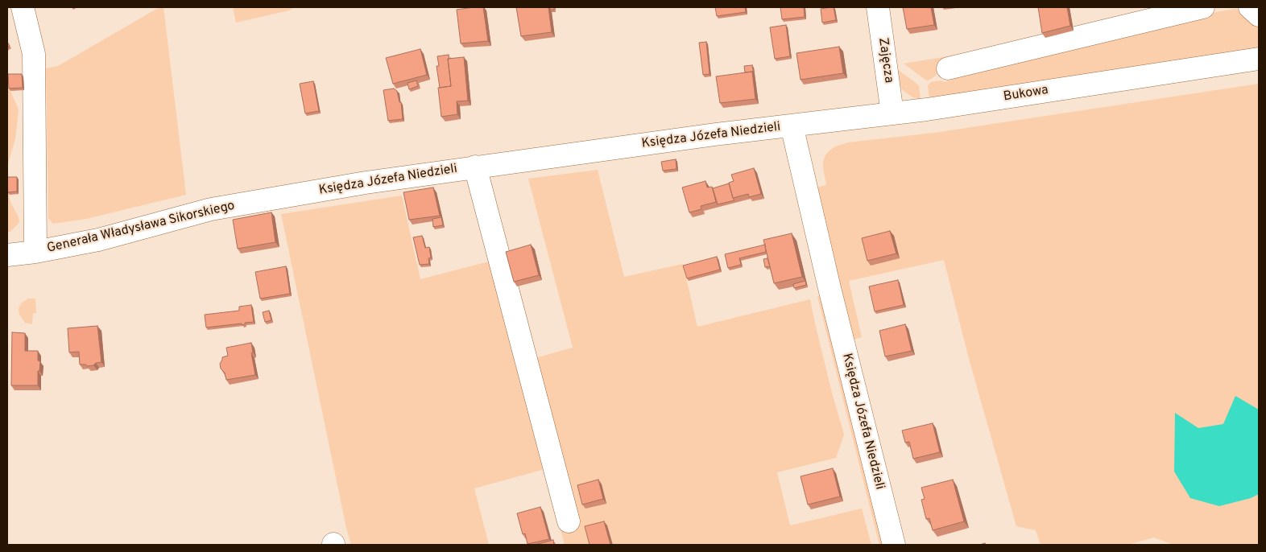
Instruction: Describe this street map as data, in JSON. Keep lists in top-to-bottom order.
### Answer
{
  "streets": {
    "street": [
      "Zajęcza",
      "Bukowa",
      "Księdza Józefa Niedzieli",
      "Generała Władysława Sikorskiego"
    ]
  },
  "crossings": [
    ["Zajęcza", "Bukowa"],
    ["Bukowa", "Księdza Józefa Niedzieli"],
    ["Księdza Józefa Niedzieli", "Generała Władysława Sikorskiego"]
  ]
}
